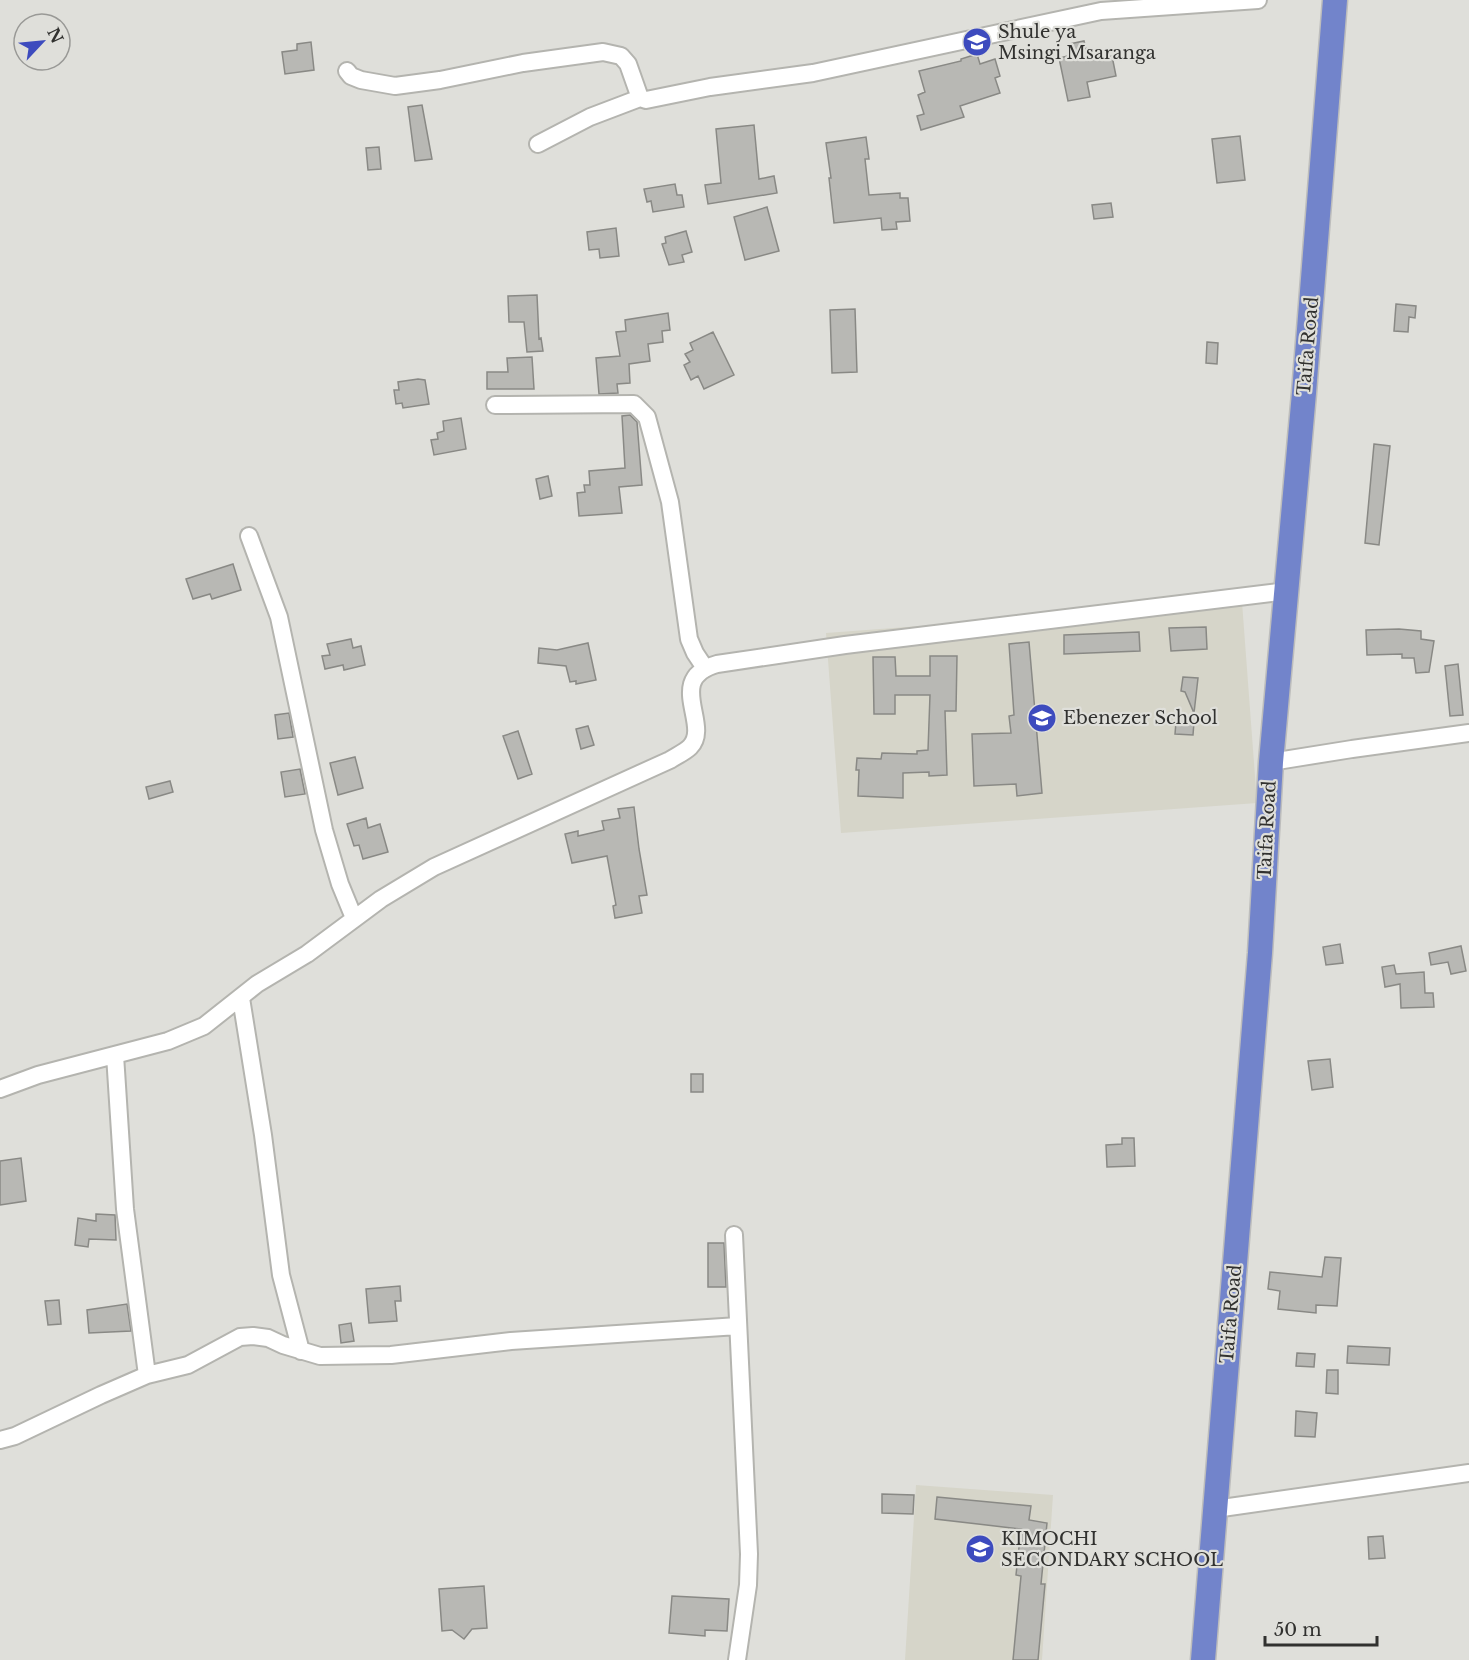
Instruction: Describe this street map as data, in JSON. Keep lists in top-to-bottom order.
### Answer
{
  "streets": {
    "highway": ["Taifa Road"]
  },
  "places": {
    "school or university": ["Shule ya Msingi Msaranga", "Ebenezer School", "KIMOCHI SECONDARY SCHOOL"]
  },
  "scale_bar": "50 m",
  "north": "top right"
}
